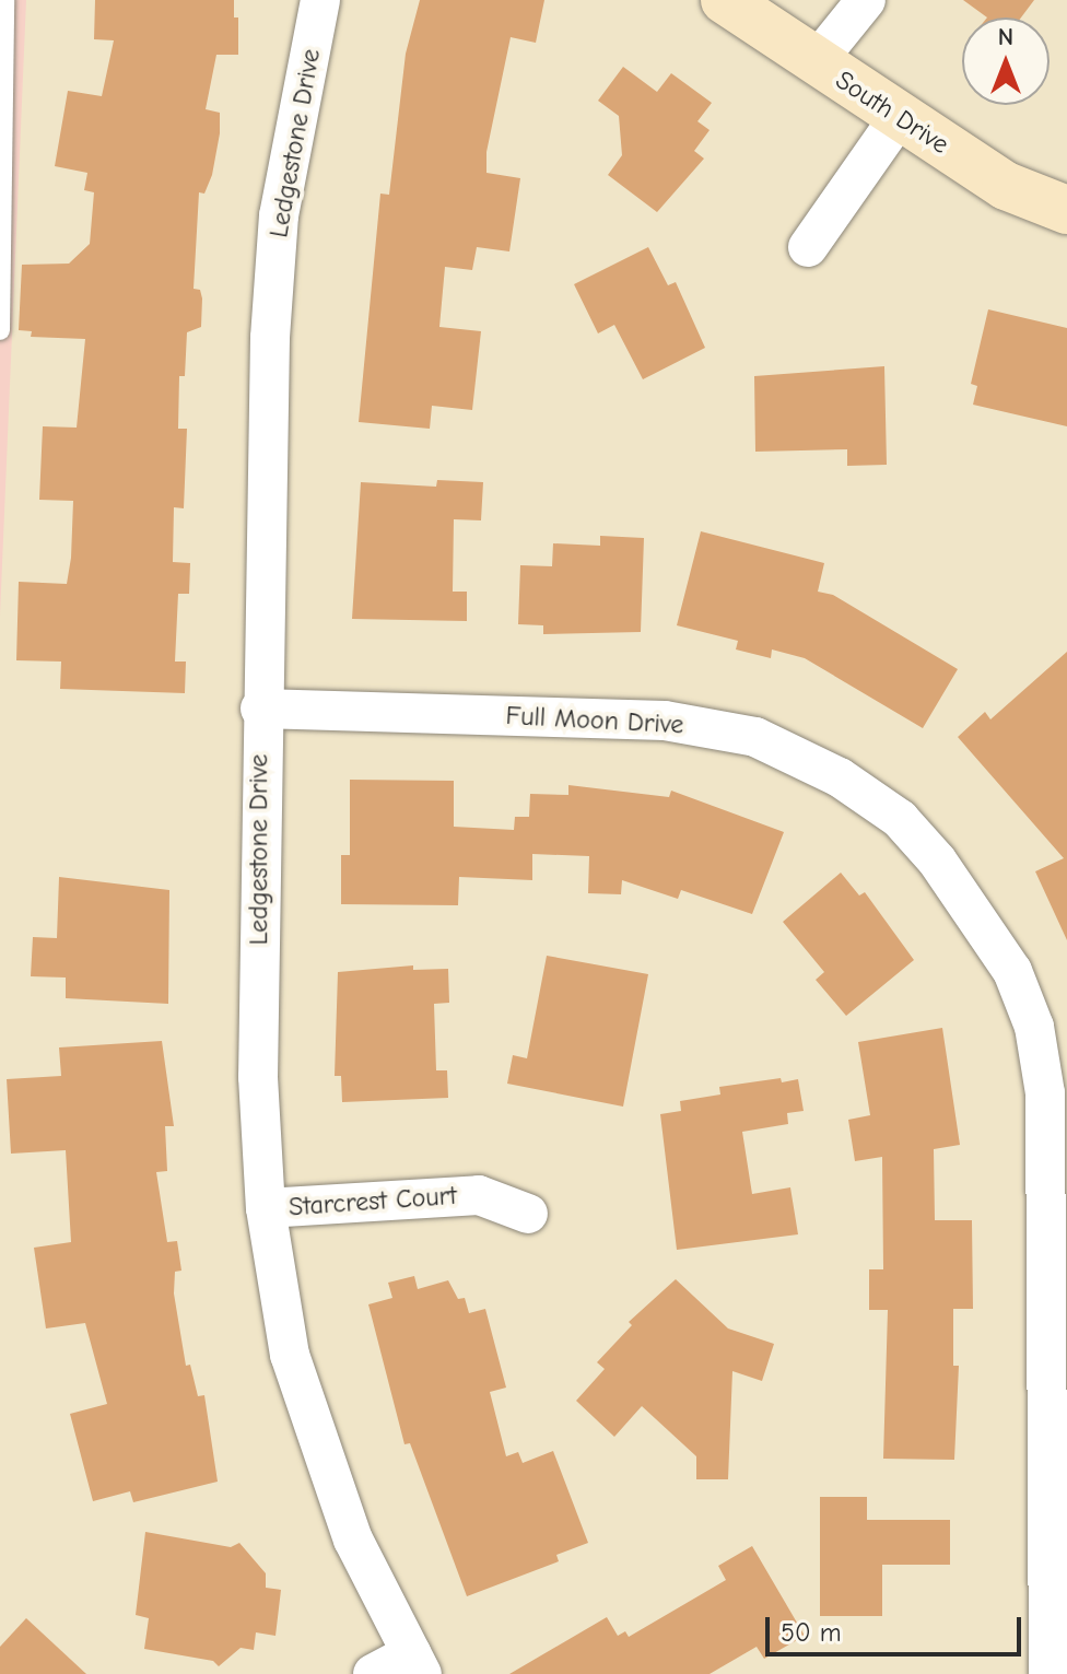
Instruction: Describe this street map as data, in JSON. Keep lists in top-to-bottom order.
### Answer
{
  "streets": {
    "street": [
      "South Drive",
      "Ledgestone Drive",
      "Full Moon Drive",
      "Starcrest Court"
    ]
  },
  "crossings": [
    ["Ledgestone Drive", "Full Moon Drive"],
    ["Ledgestone Drive", "Starcrest Court"]
  ],
  "scale_bar": "50 m",
  "north": "top"
}
